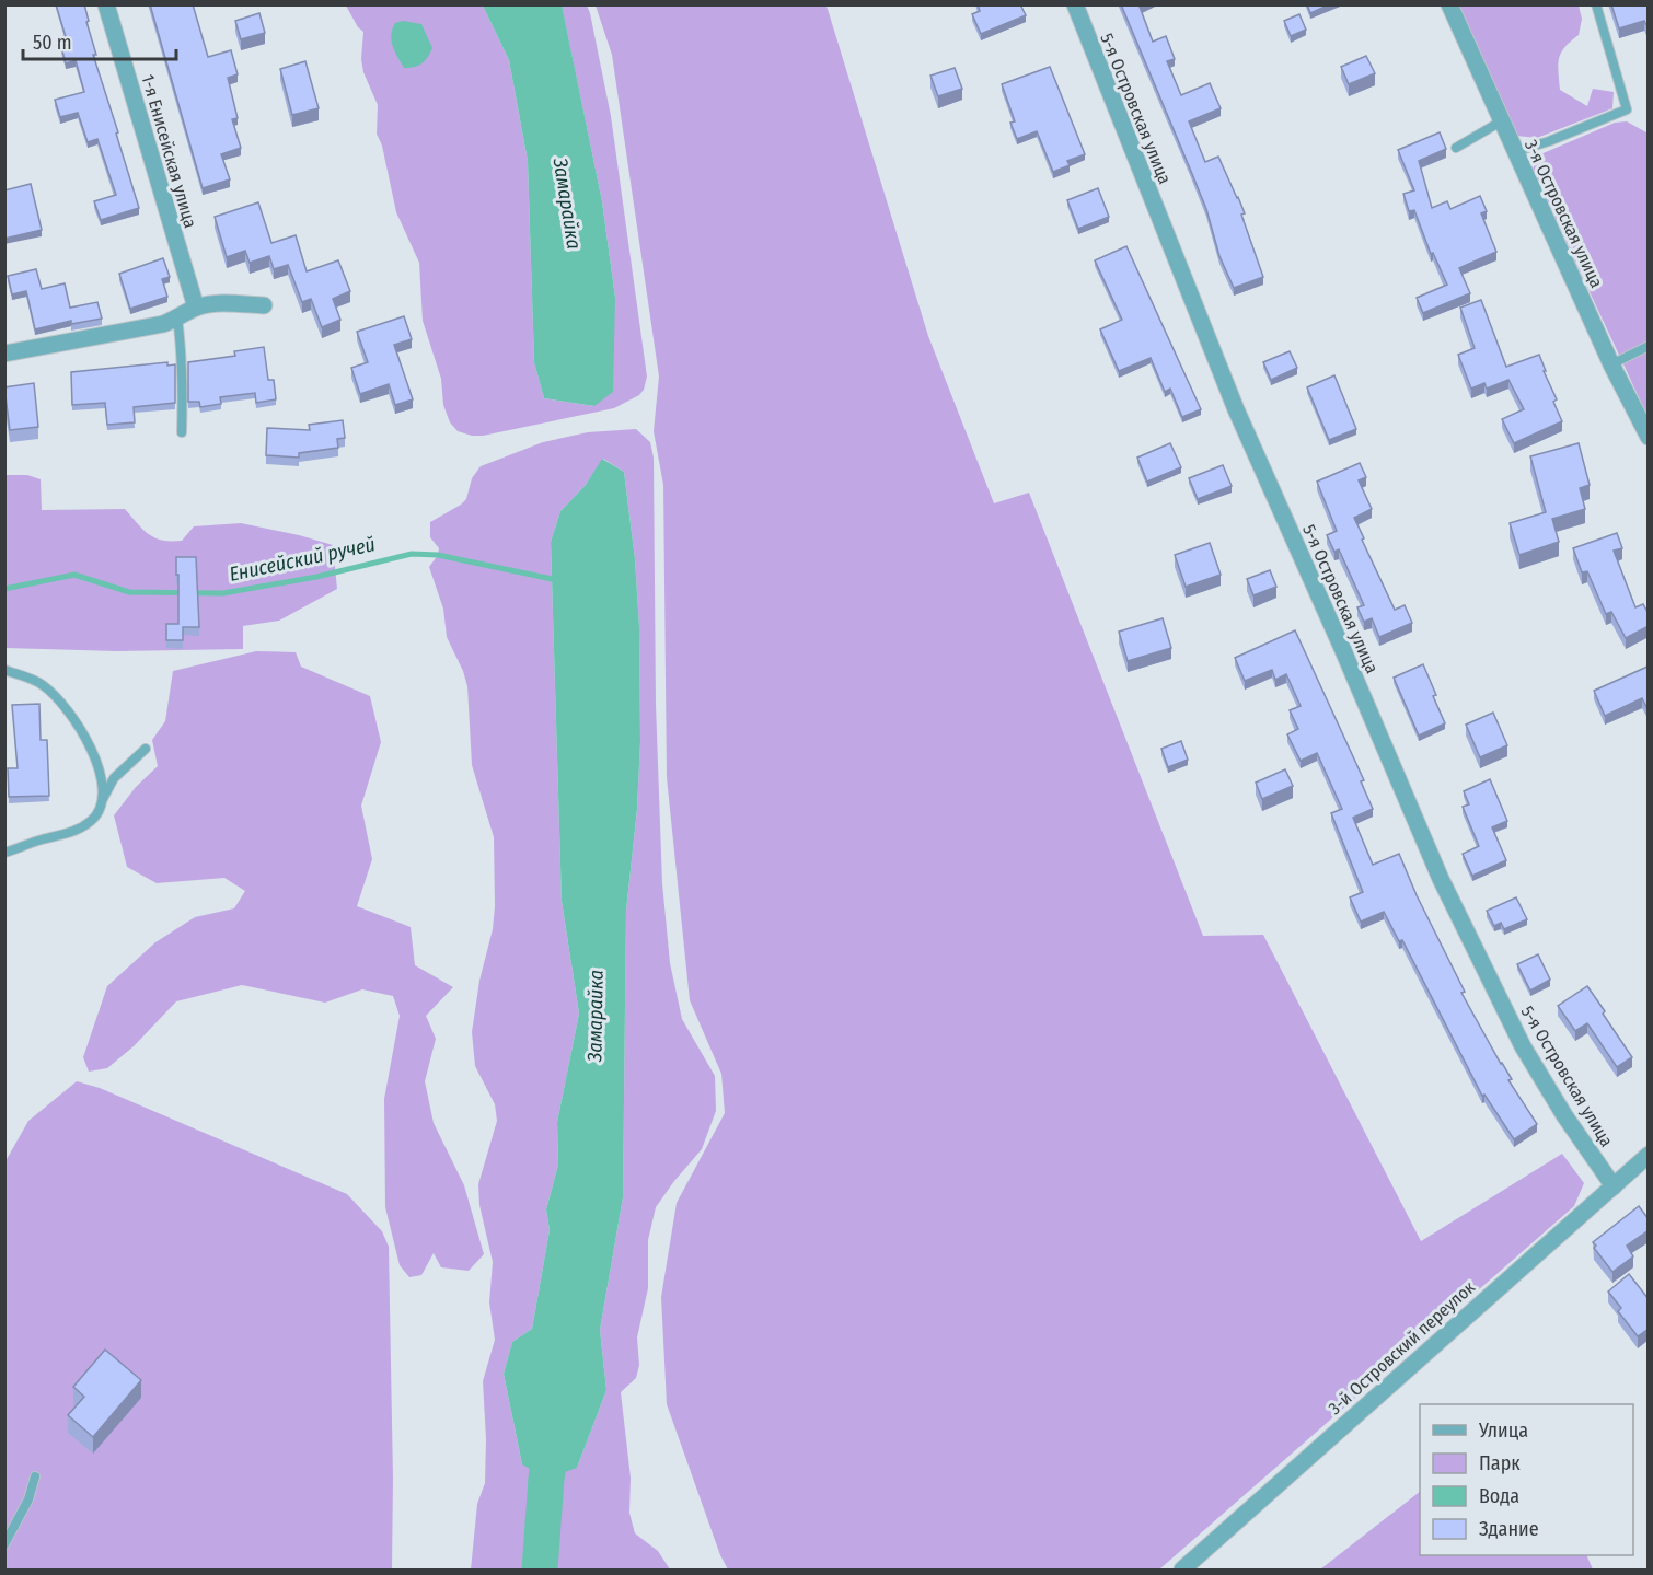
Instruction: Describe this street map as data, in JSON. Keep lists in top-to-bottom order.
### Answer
{
  "streets": {
    "street": [
      "5-я Островская улица",
      "1-я Енисейская улица",
      "3-я Островская улица",
      "3-й Островский переулок"
    ]
  },
  "crossings": [
    ["5-я Островская улица", "3-й Островский переулок"]
  ],
  "water": ["Замарайка", "Енисейский ручей"],
  "legend": [
    "Улица",
    "Парк",
    "Вода",
    "Здание"
  ],
  "scale_bar": "50 m"
}
